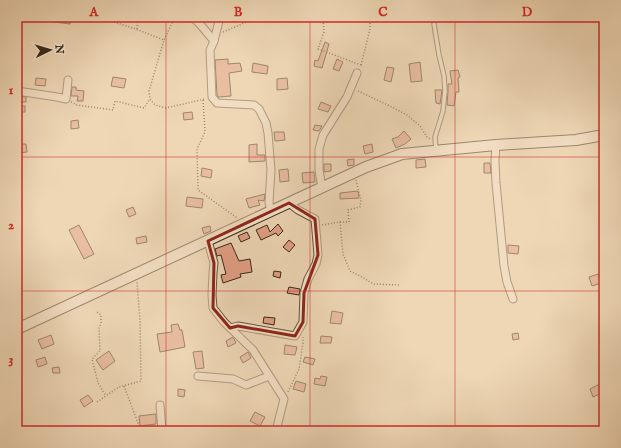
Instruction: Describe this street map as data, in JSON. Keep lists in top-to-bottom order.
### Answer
{
  "north": "right",
  "grid": {
    "columns": [
      "A",
      "B",
      "C",
      "D"
    ],
    "rows": ["1", "2", "3"]
  }
}
